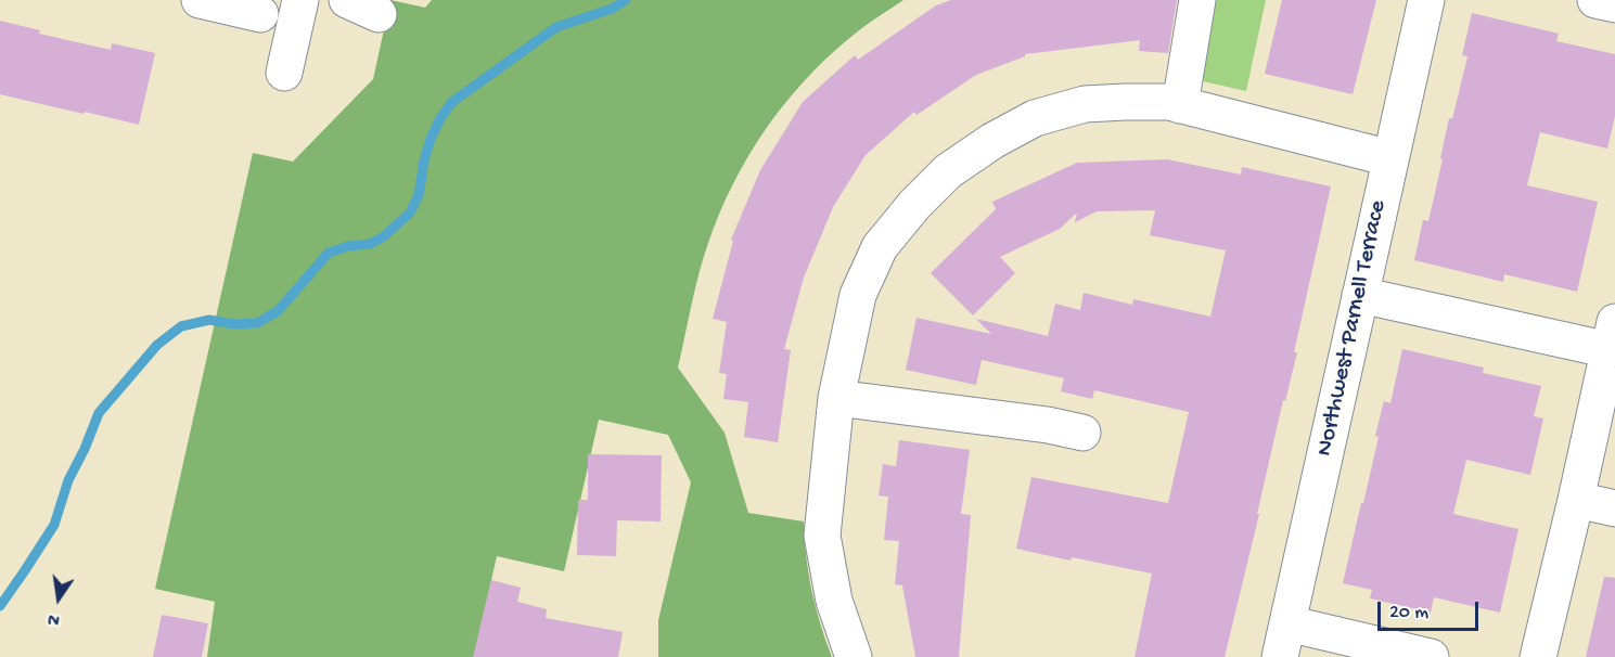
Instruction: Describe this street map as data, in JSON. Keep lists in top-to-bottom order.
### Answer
{
  "streets": {
    "street": ["Northwest Parnell Terrace"]
  },
  "scale_bar": "20 m",
  "north": "bottom"
}
